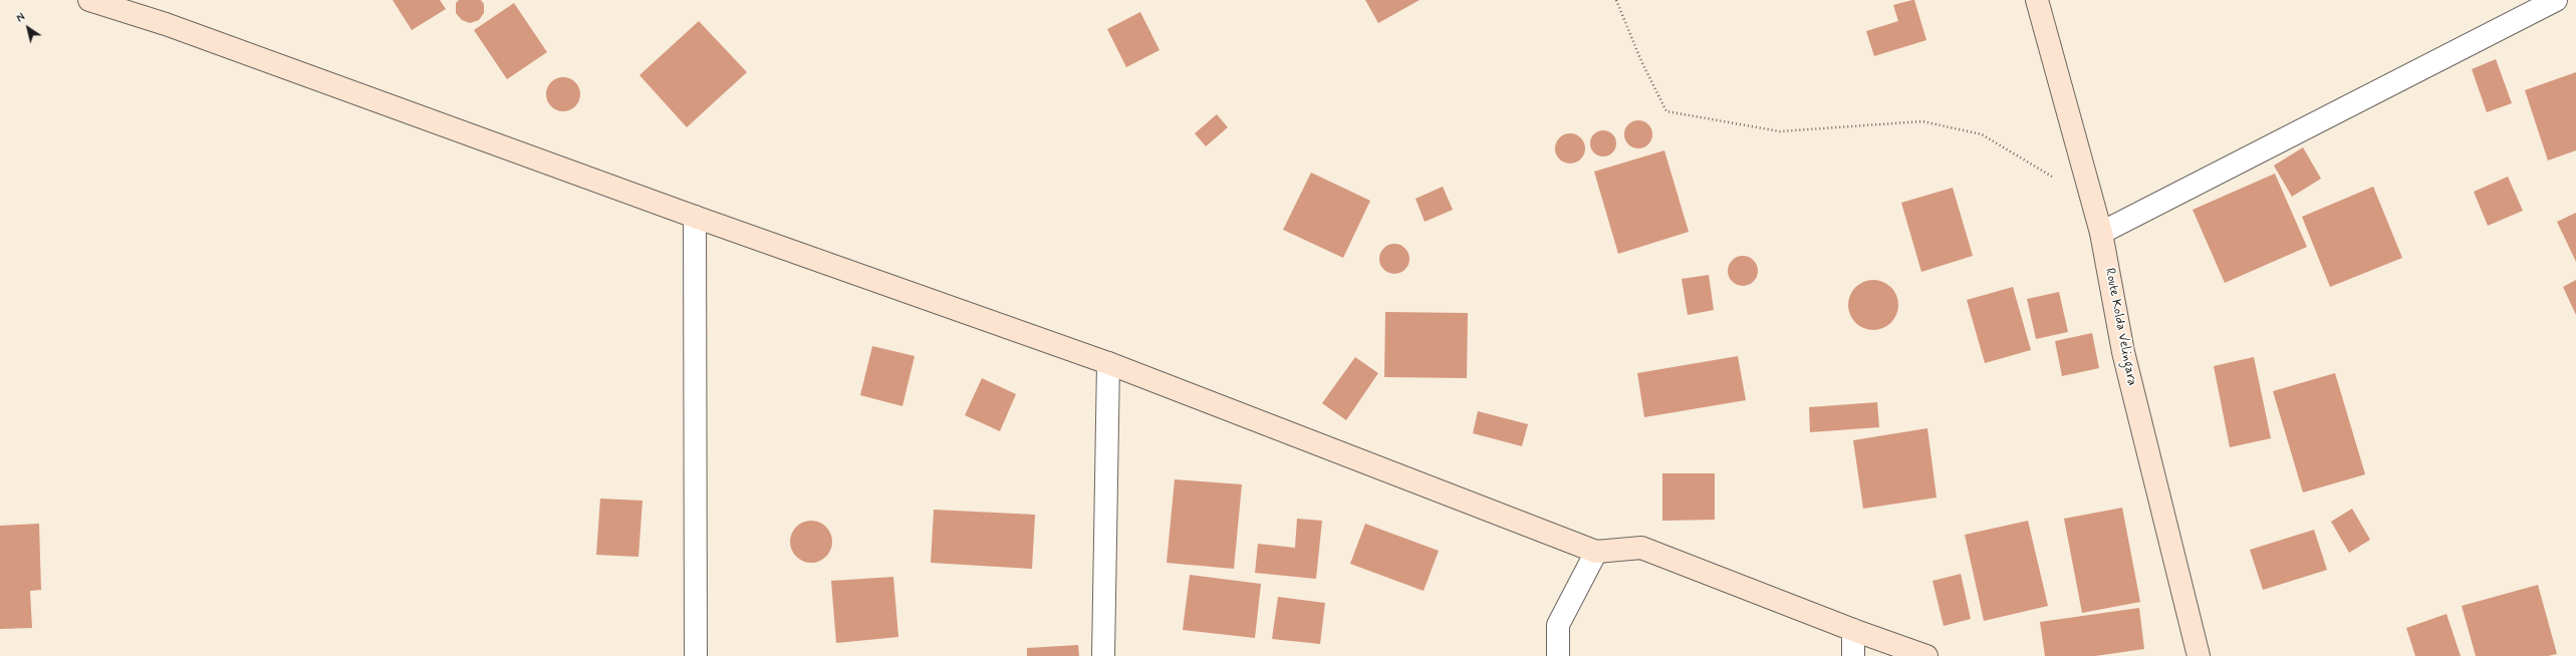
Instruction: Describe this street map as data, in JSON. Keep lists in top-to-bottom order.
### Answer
{
  "streets": {
    "main road": ["Route Kolda Velingara"]
  },
  "north": "top left"
}
